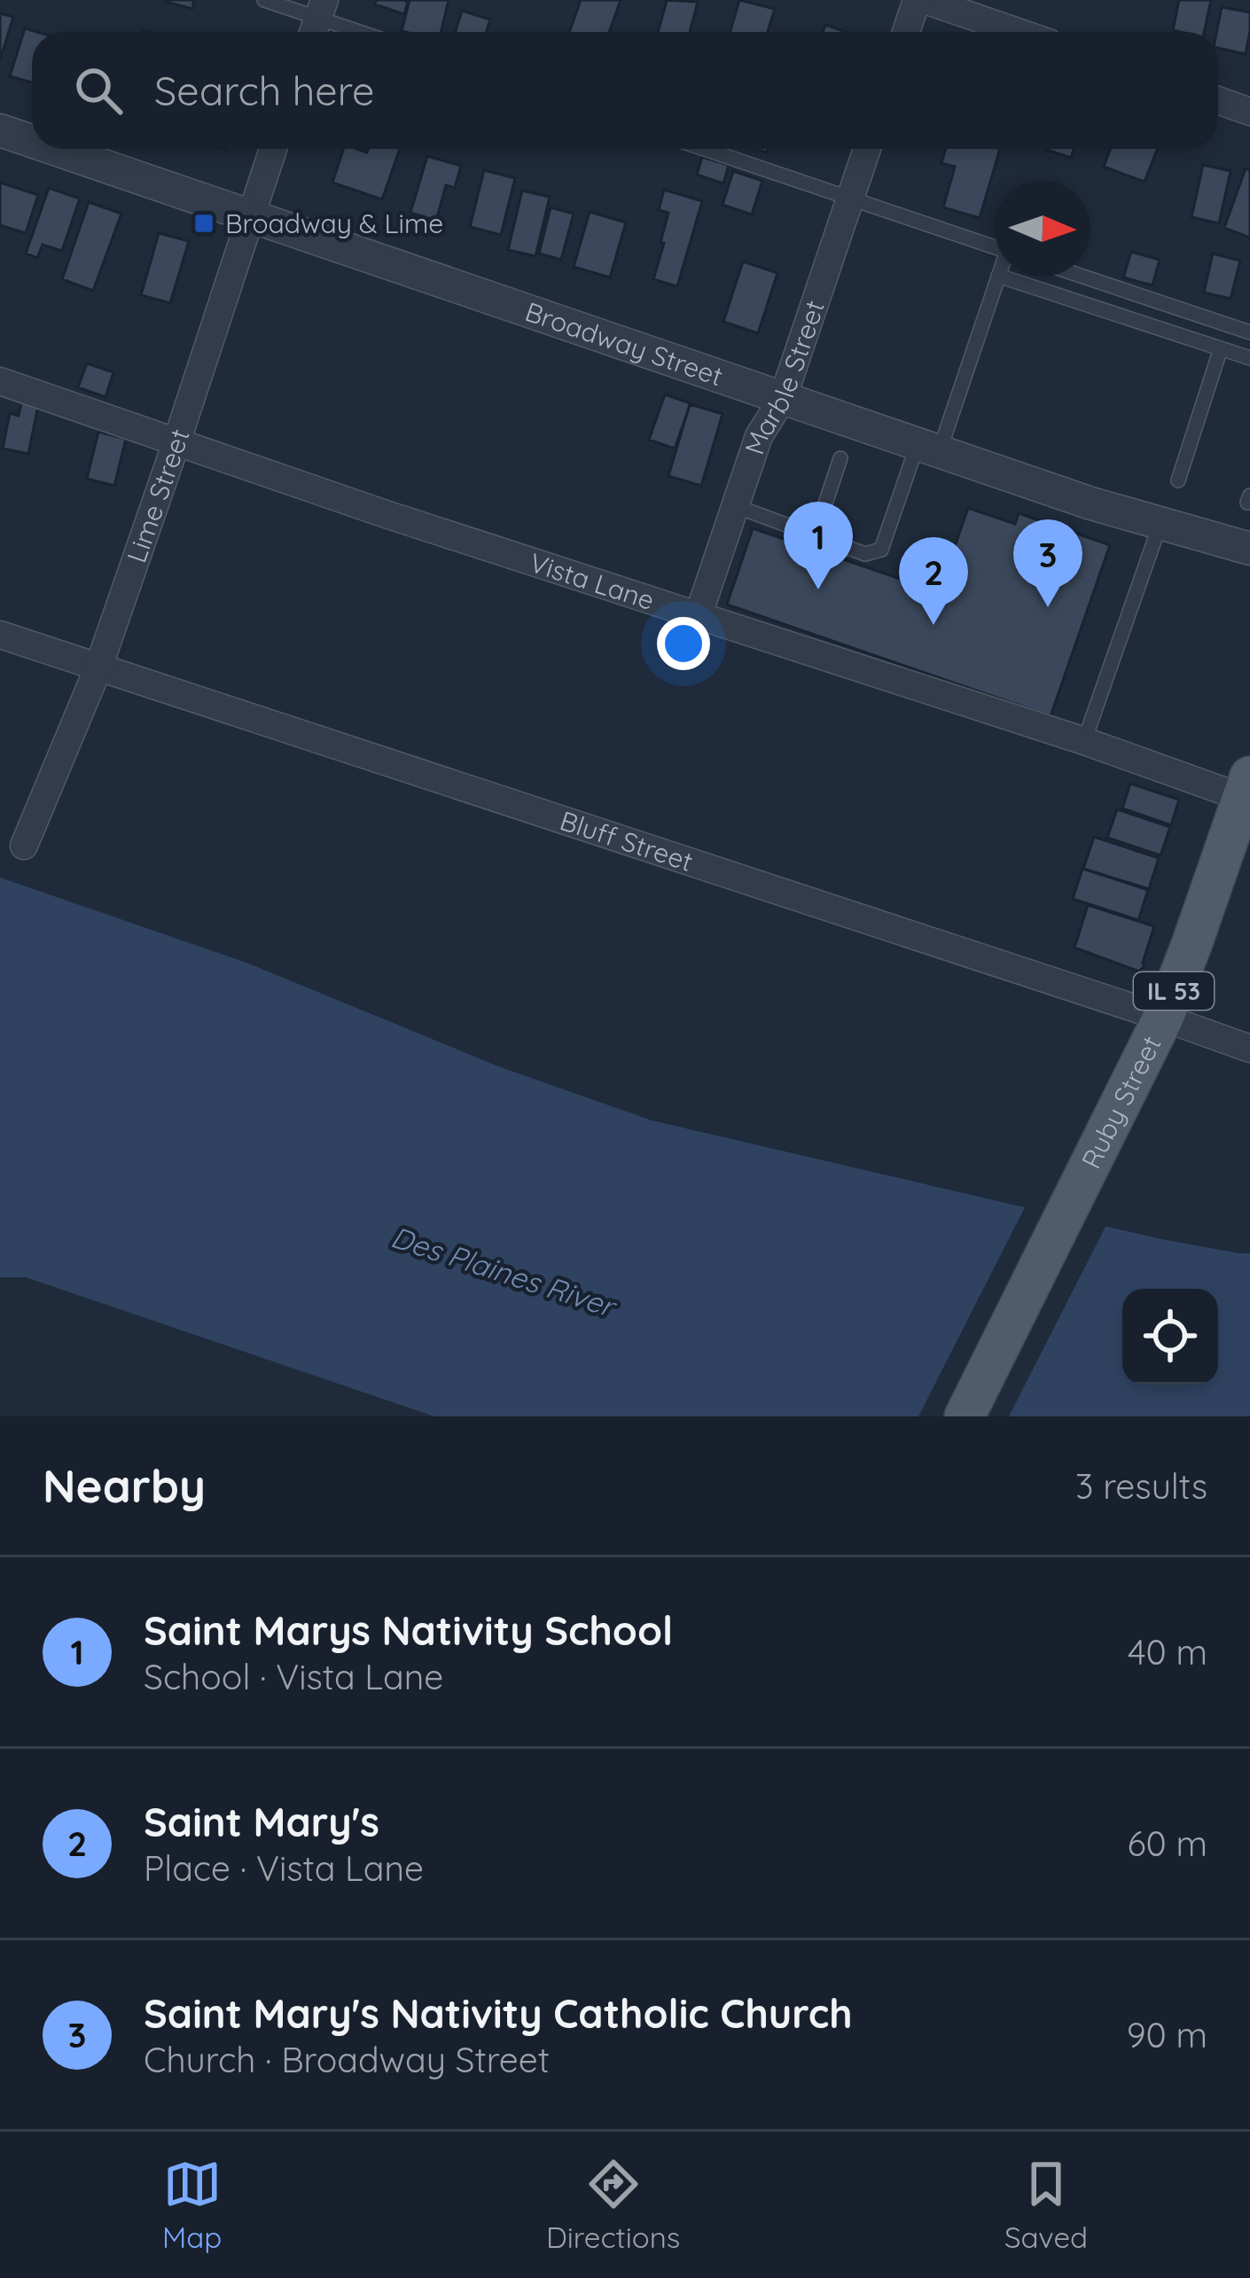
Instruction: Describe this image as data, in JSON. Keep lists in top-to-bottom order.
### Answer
{
  "streets": {
    "main road": ["IL 53", "Ruby Street"],
    "street": [
      "Broadway Street",
      "Marble Street",
      "Lime Street",
      "Vista Lane",
      "Bluff Street"
    ]
  },
  "crossings": [
    ["Broadway Street", "Marble Street"],
    ["Broadway Street", "Lime Street"],
    ["Marble Street", "Vista Lane"],
    ["Lime Street", "Vista Lane"],
    ["Lime Street", "Bluff Street"],
    ["Vista Lane", "Ruby Street"],
    ["Bluff Street", "Ruby Street"]
  ],
  "water": ["Des Plaines River"],
  "places": {
    "transit": ["Broadway & Lime"]
  },
  "north": "right",
  "page": {
    "search": "Search here",
    "pins": ["1", "3", "2"],
    "heading": ["Nearby", "3 results"],
    "list": [
      {
        "mark": "1",
        "name": "Saint Marys Nativity School",
        "note": "School · Vista Lane",
        "value": "40 m"
      },
      {
        "mark": "2",
        "name": "Saint Mary's",
        "note": "Place · Vista Lane",
        "value": "60 m"
      },
      {
        "mark": "3",
        "name": "Saint Mary's Nativity Catholic Church",
        "note": "Church · Broadway Street",
        "value": "90 m"
      }
    ],
    "nav": ["Map", "Directions", "Saved"]
  }
}
